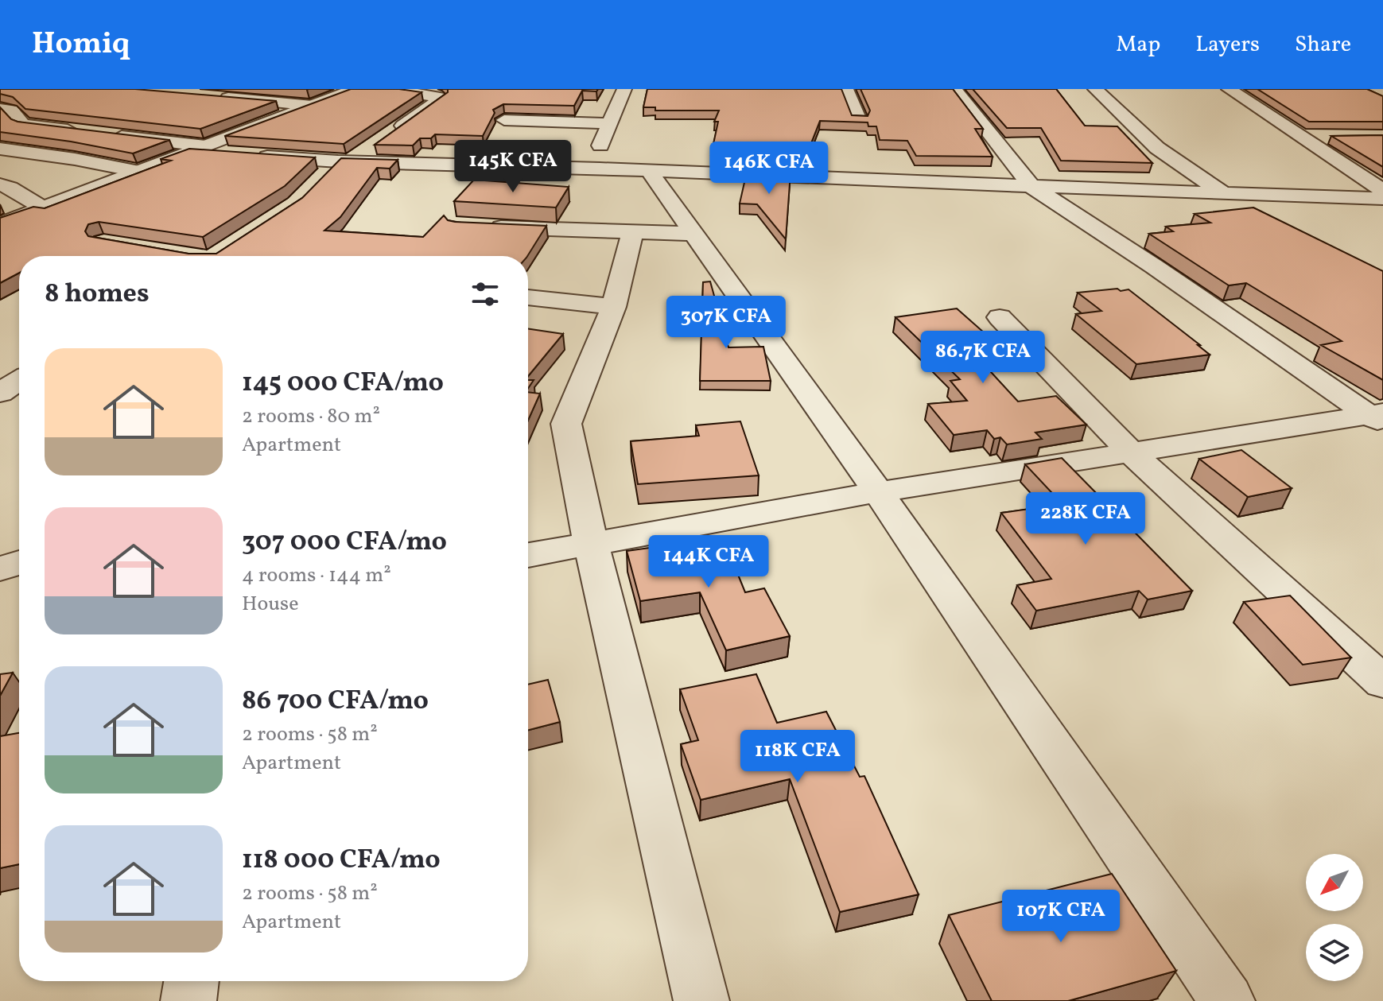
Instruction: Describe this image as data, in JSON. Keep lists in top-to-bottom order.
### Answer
{
  "north": "bottom left",
  "page": {
    "header": "Homiq",
    "nav": ["Map", "Layers", "Share"],
    "price": [
      "145K CFA",
      "146K CFA",
      "307K CFA",
      "86.7K CFA",
      "228K CFA",
      "144K CFA",
      "118K CFA",
      "107K CFA"
    ],
    "heading": "8 homes",
    "list": [
      {
        "name": "145 000 CFA/mo",
        "note": "2 rooms · 80 m² · Apartment"
      },
      {
        "name": "307 000 CFA/mo",
        "note": "4 rooms · 144 m² · House"
      },
      {
        "name": "86 700 CFA/mo",
        "note": "2 rooms · 58 m² · Apartment"
      },
      {
        "name": "118 000 CFA/mo",
        "note": "2 rooms · 58 m² · Apartment"
      }
    ]
  }
}
